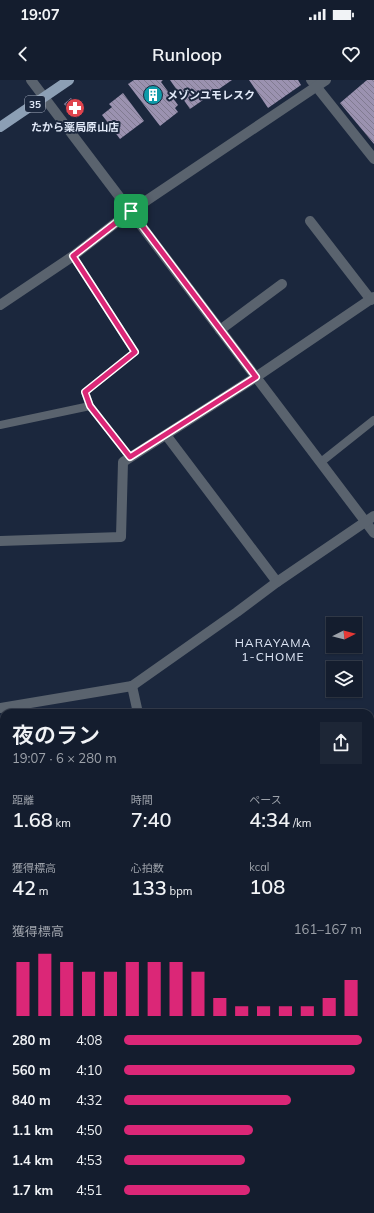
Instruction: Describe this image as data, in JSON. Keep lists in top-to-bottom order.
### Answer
{
  "streets": {
    "main road": ["35"]
  },
  "districts": ["HARAYAMA 1-CHOME"],
  "places": {
    "building": ["メゾンユモレスク"],
    "pharmacy": ["たから薬局原山店"]
  },
  "north": "right",
  "page": {
    "status": "19:07",
    "header": "Runloop",
    "heading": ["夜のラン", "19:07 · 6 × 280 m"],
    "stats": [
      ["距離", "1.68 km"],
      ["時間", "7:40"],
      ["ペース", "4:34 /km"],
      ["獲得標高", "42 m"],
      ["心拍数", "133 bpm"],
      ["kcal", "108"]
    ],
    "chart": ["獲得標高", "161–167 m"],
    "list": [
      {
        "name": "280 m",
        "note": "4:08"
      },
      {
        "name": "560 m",
        "note": "4:10"
      },
      {
        "name": "840 m",
        "note": "4:32"
      },
      {
        "name": "1.1 km",
        "note": "4:50"
      },
      {
        "name": "1.4 km",
        "note": "4:53"
      },
      {
        "name": "1.7 km",
        "note": "4:51"
      }
    ]
  }
}
